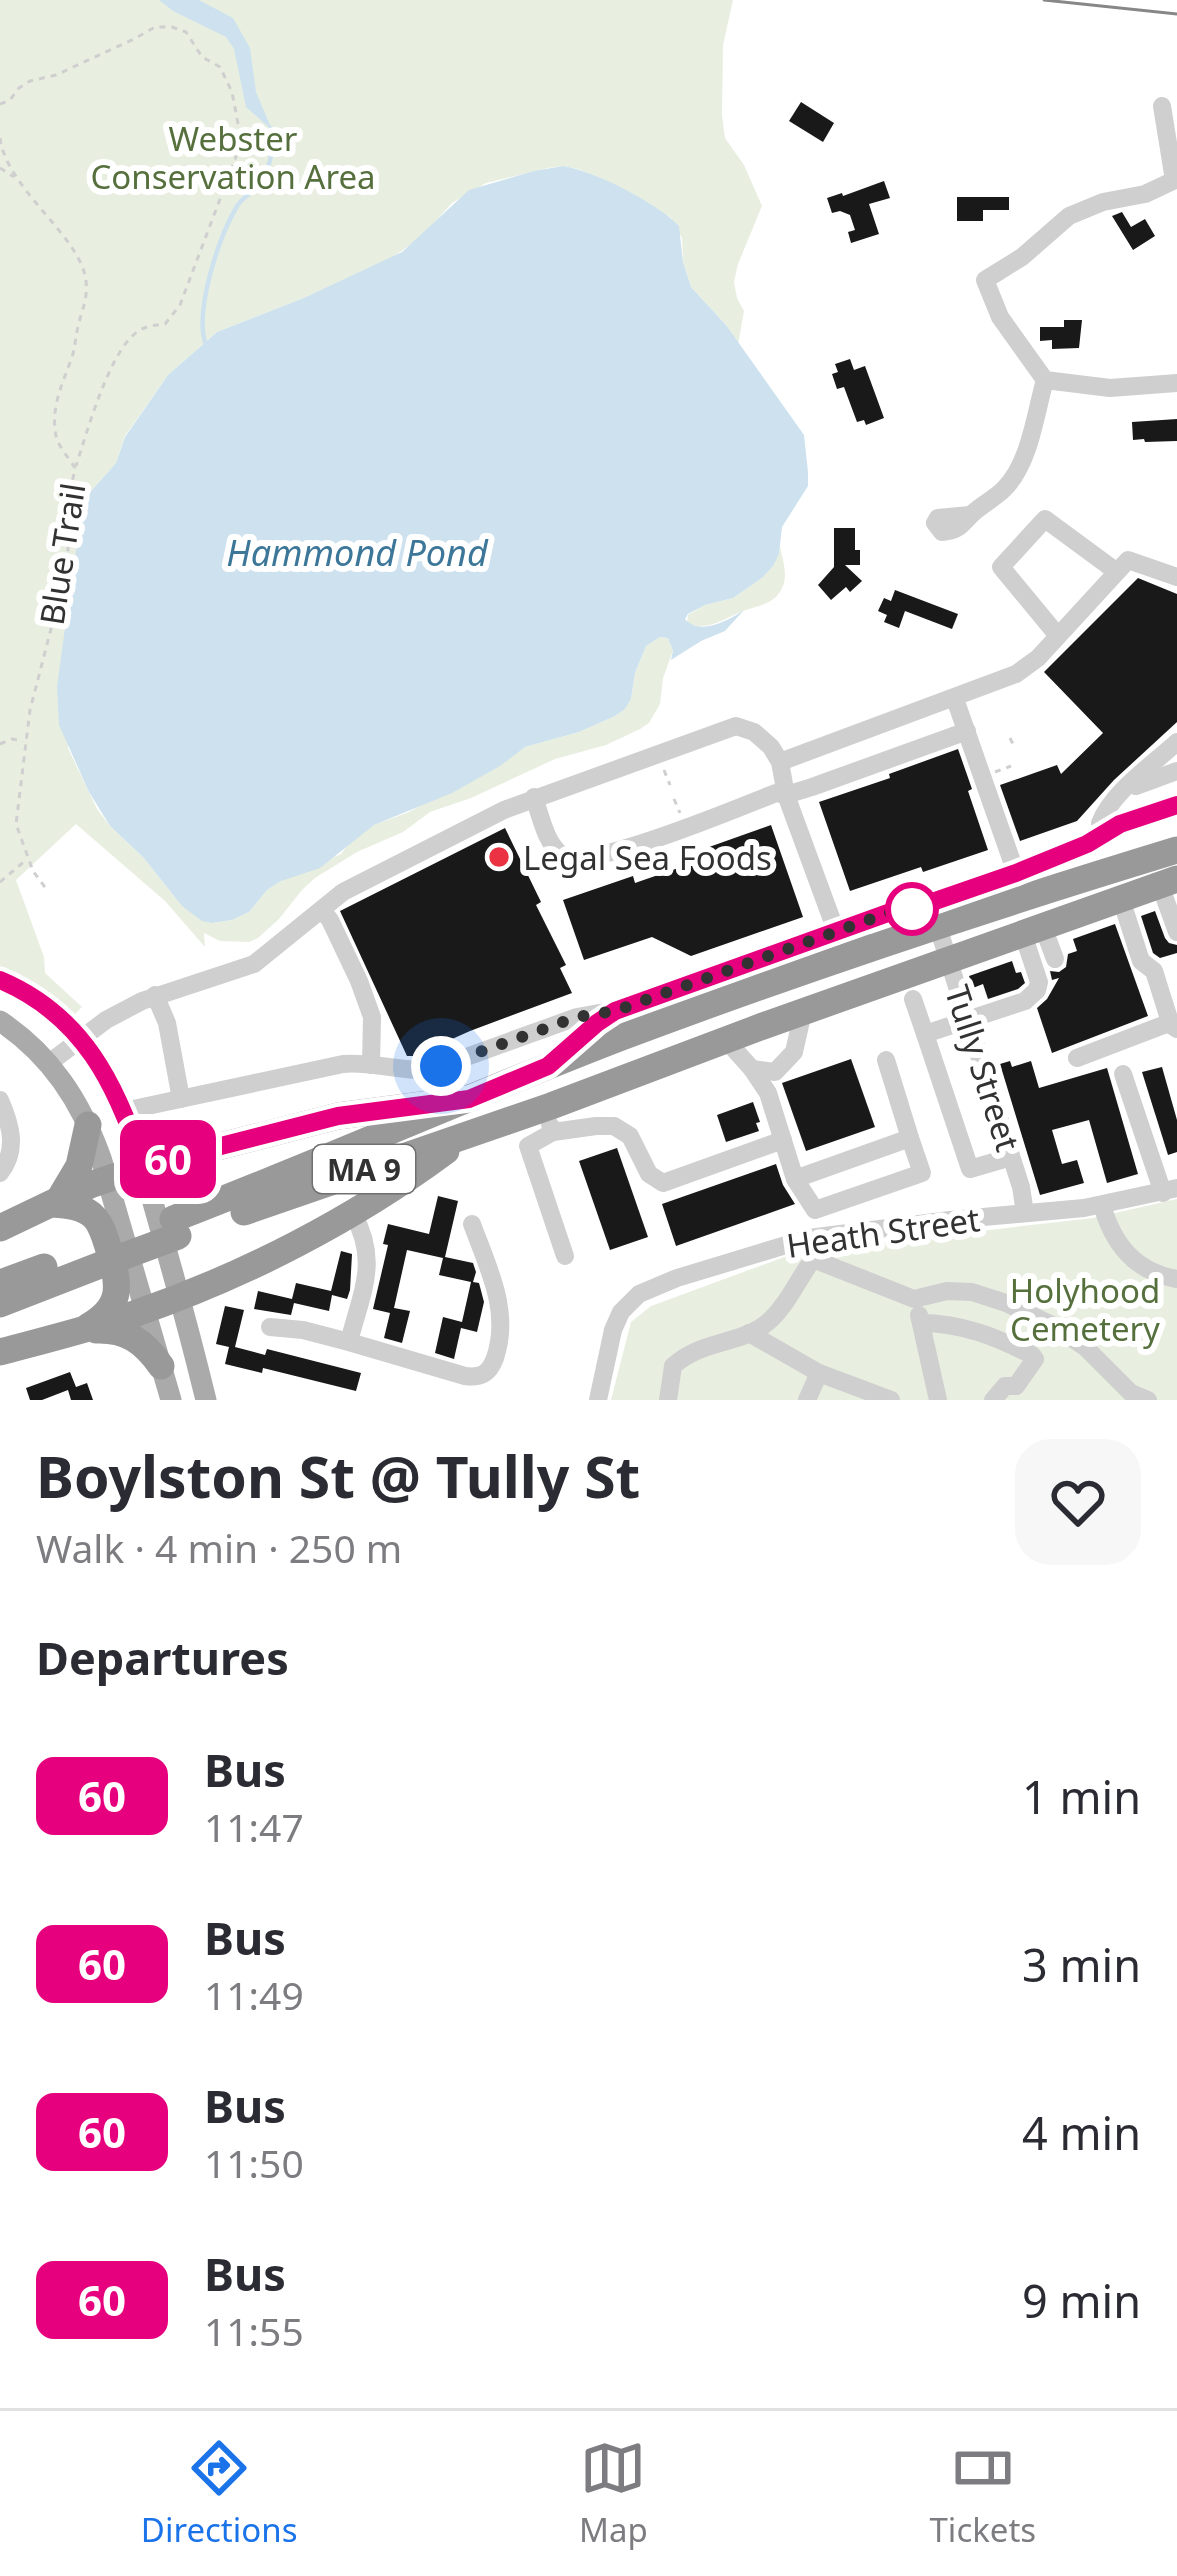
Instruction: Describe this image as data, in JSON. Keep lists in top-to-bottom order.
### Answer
{
  "streets": {
    "highway": ["MA 9"],
    "street": ["Tully Street", "Heath Street"],
    "path": ["Blue Trail"]
  },
  "crossings": [
    ["Tully Street", "MA 9"],
    ["Tully Street", "Heath Street"]
  ],
  "water": ["Hammond Pond"],
  "parks": ["Webster Conservation Area", "Holyhood Cemetery"],
  "places": ["Legal Sea Foods"],
  "lines": ["bus line 60"],
  "page": {
    "on_map": "60",
    "heading": [
      ["Boylston St @ Tully St", "Walk · 4 min · 250 m"],
      "Departures"
    ],
    "list": [
      {
        "mark": "60",
        "name": "Bus",
        "note": "11:47",
        "value": "1 min"
      },
      {
        "mark": "60",
        "name": "Bus",
        "note": "11:49",
        "value": "3 min"
      },
      {
        "mark": "60",
        "name": "Bus",
        "note": "11:50",
        "value": "4 min"
      },
      {
        "mark": "60",
        "name": "Bus",
        "note": "11:55",
        "value": "9 min"
      }
    ],
    "tabs": ["Directions", "Map", "Tickets"]
  }
}
